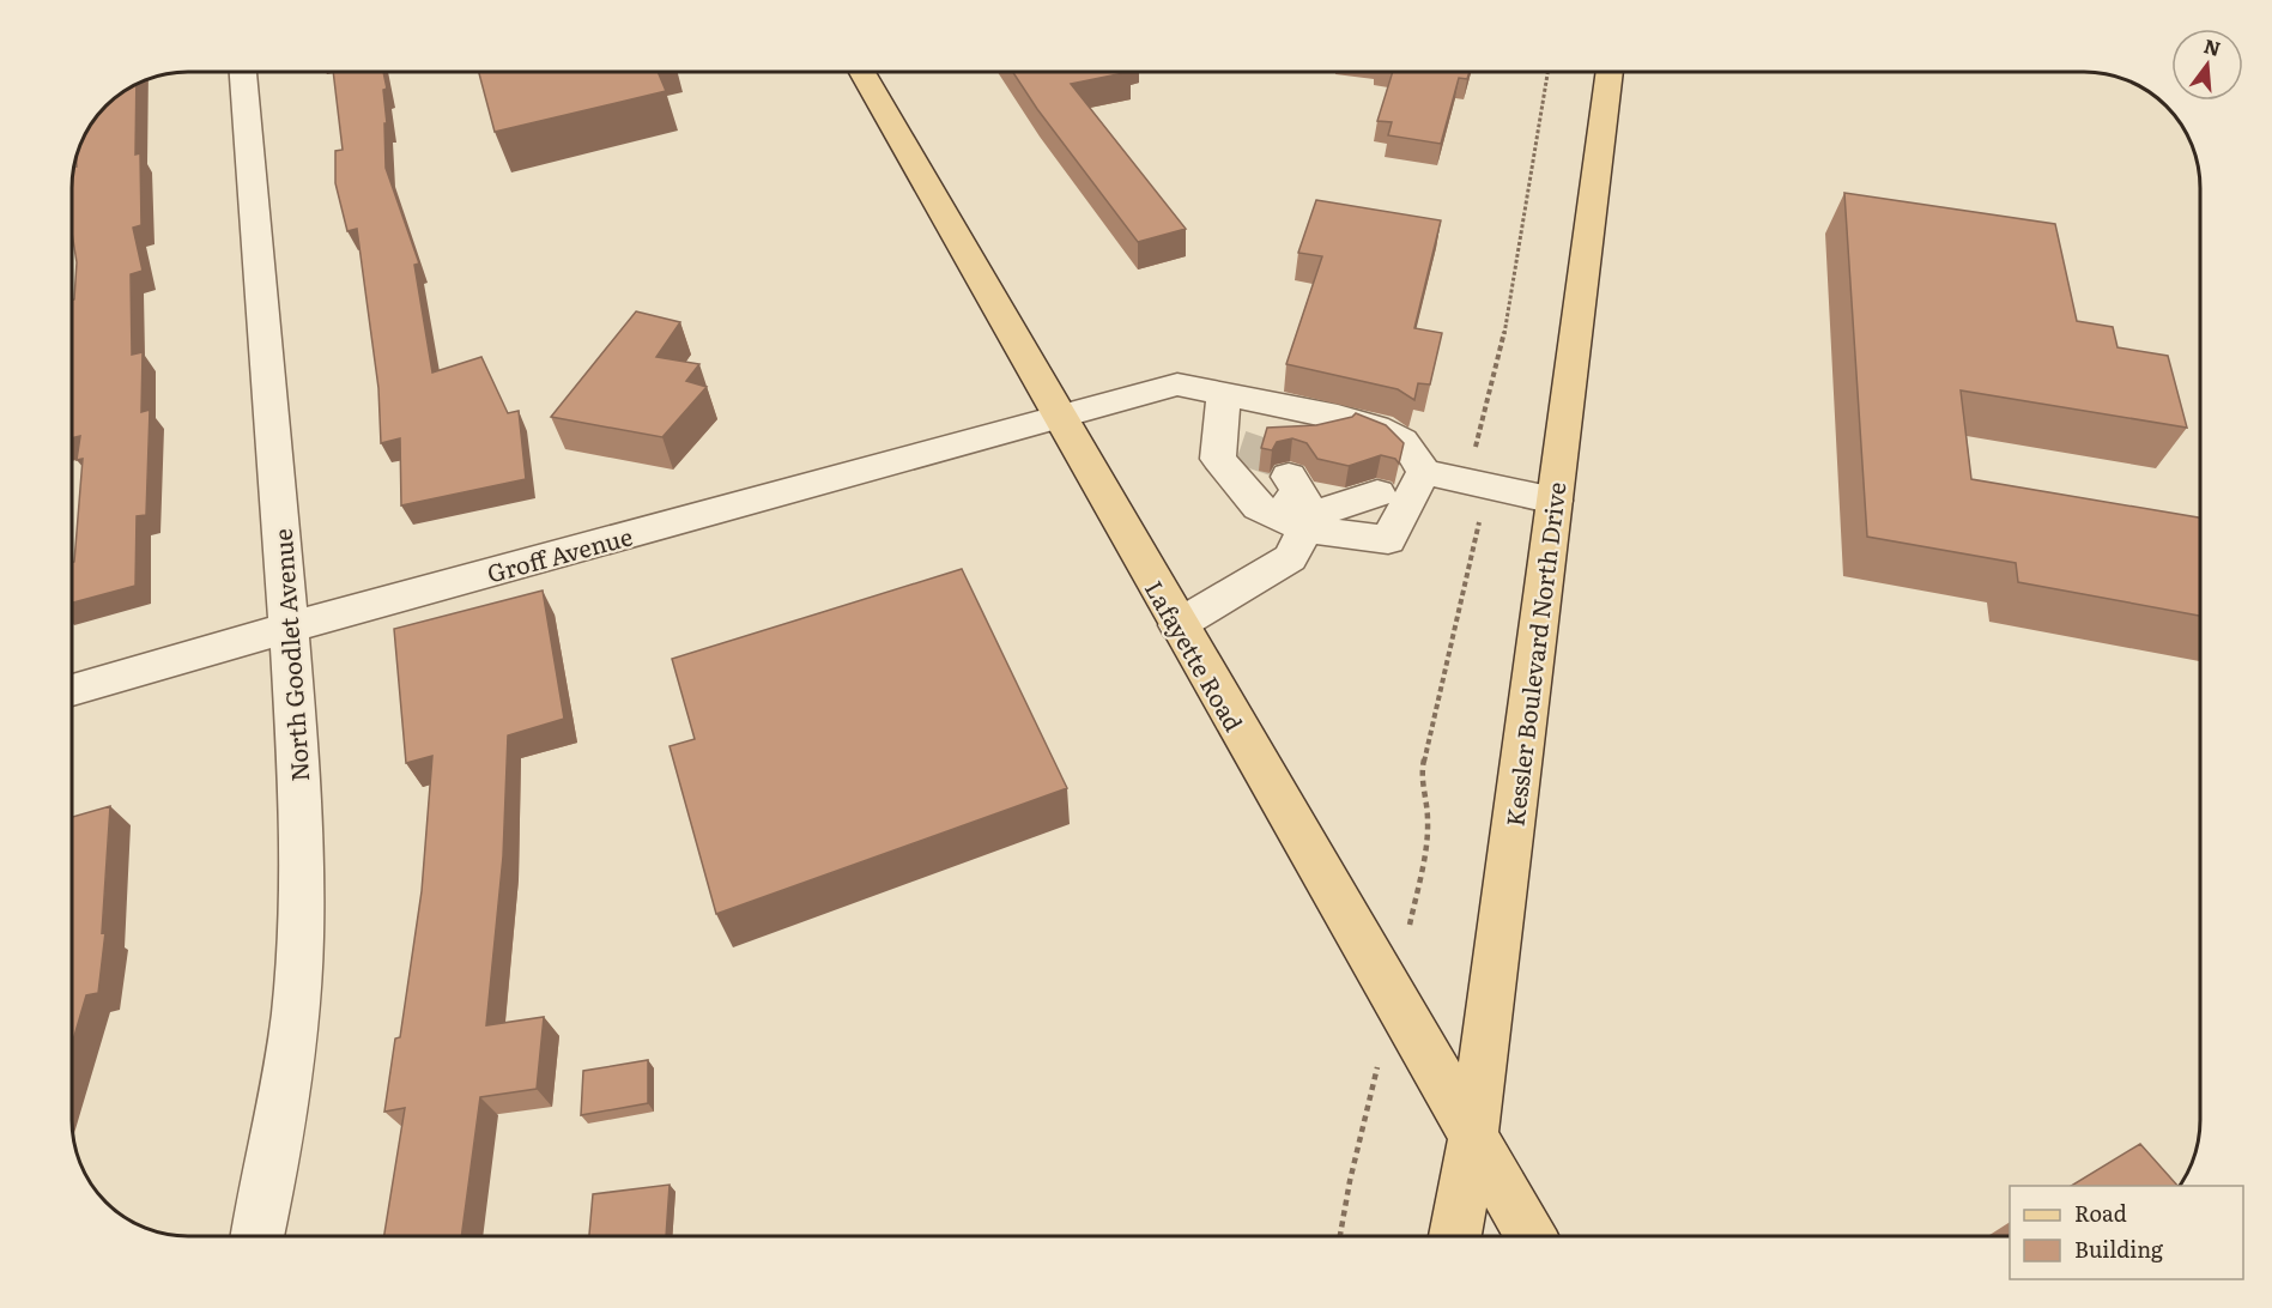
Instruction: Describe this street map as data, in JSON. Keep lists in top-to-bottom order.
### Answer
{
  "streets": {
    "main road": ["Kessler Boulevard North Drive", "Lafayette Road"],
    "street": ["Groff Avenue", "North Goodlet Avenue"]
  },
  "crossings": [
    ["Groff Avenue", "North Goodlet Avenue"],
    ["Groff Avenue", "Lafayette Road"],
    ["Kessler Boulevard North Drive", "Lafayette Road"]
  ],
  "legend": ["Road", "Building"],
  "north": "top"
}
